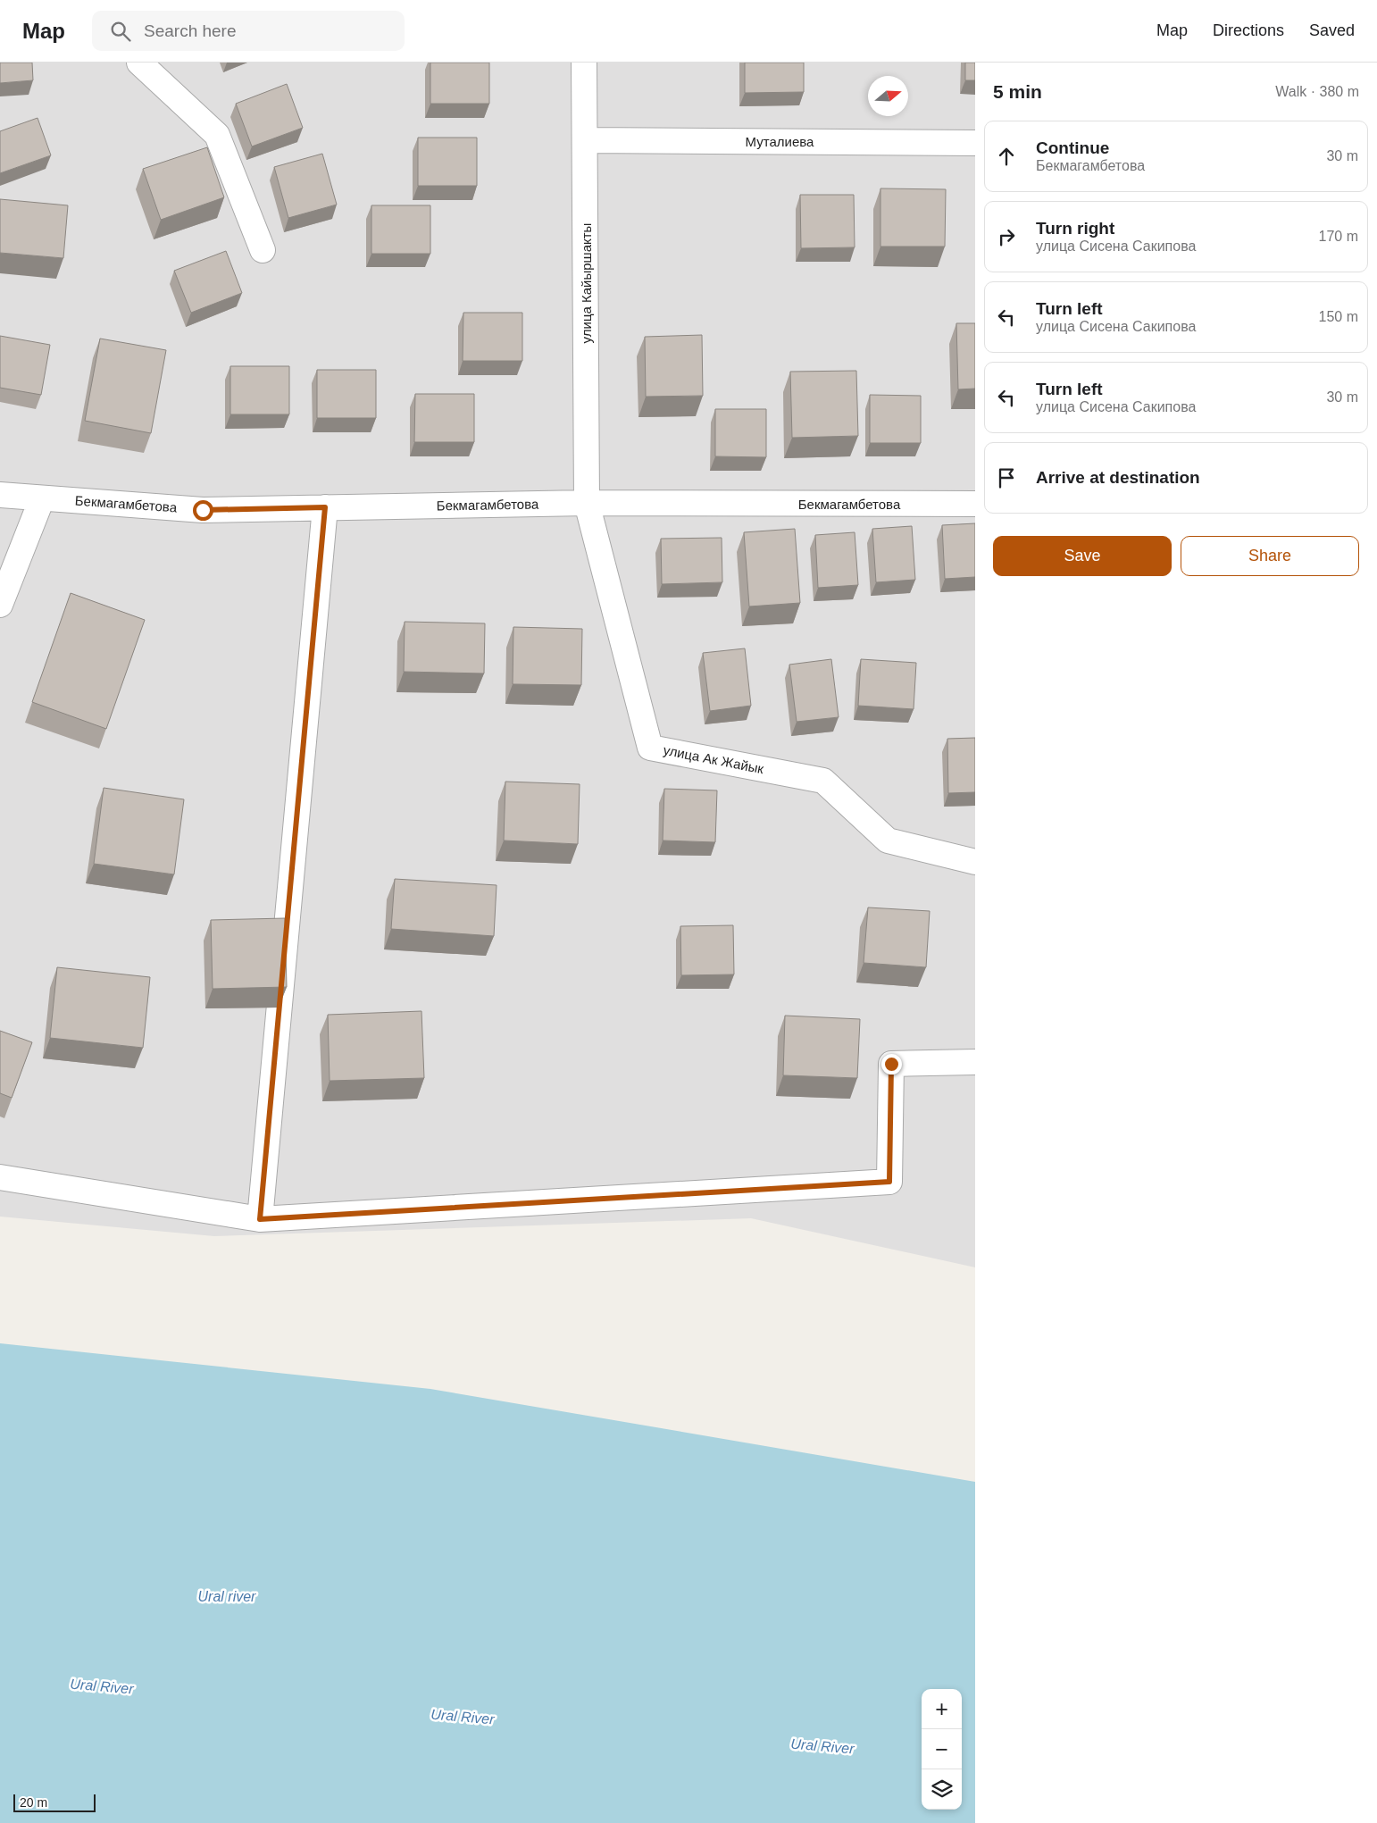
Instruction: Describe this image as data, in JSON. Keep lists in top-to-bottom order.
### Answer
{
  "streets": {
    "street": [
      "Муталиева",
      "улица Кайыршакты",
      "Бекмагамбетова",
      "улица Ак Жайык"
    ]
  },
  "crossings": [
    ["Муталиева", "улица Кайыршакты"],
    ["улица Кайыршакты", "Бекмагамбетова"],
    ["улица Кайыршакты", "улица Ак Жайык"],
    ["Бекмагамбетова", "улица Ак Жайык"]
  ],
  "water": ["Ural river", "Ural River"],
  "scale_bar": "20 m",
  "north": "right",
  "page": {
    "header": "Map",
    "search": "Search here",
    "nav": ["Map", "Directions", "Saved"],
    "heading": ["5 min", "Walk · 380 m"],
    "list": [
      ["Continue", "Бекмагамбетова", "30 m"],
      ["Turn right", "улица Сисена Сакипова", "170 m"],
      ["Turn left", "улица Сисена Сакипова", "150 m"],
      ["Turn left", "улица Сисена Сакипова", "30 m"],
      "Arrive at destination"
    ],
    "buttons": ["Save", "Share"],
    "map_buttons": ["+", "−"],
    "scale": "20 m"
  }
}
